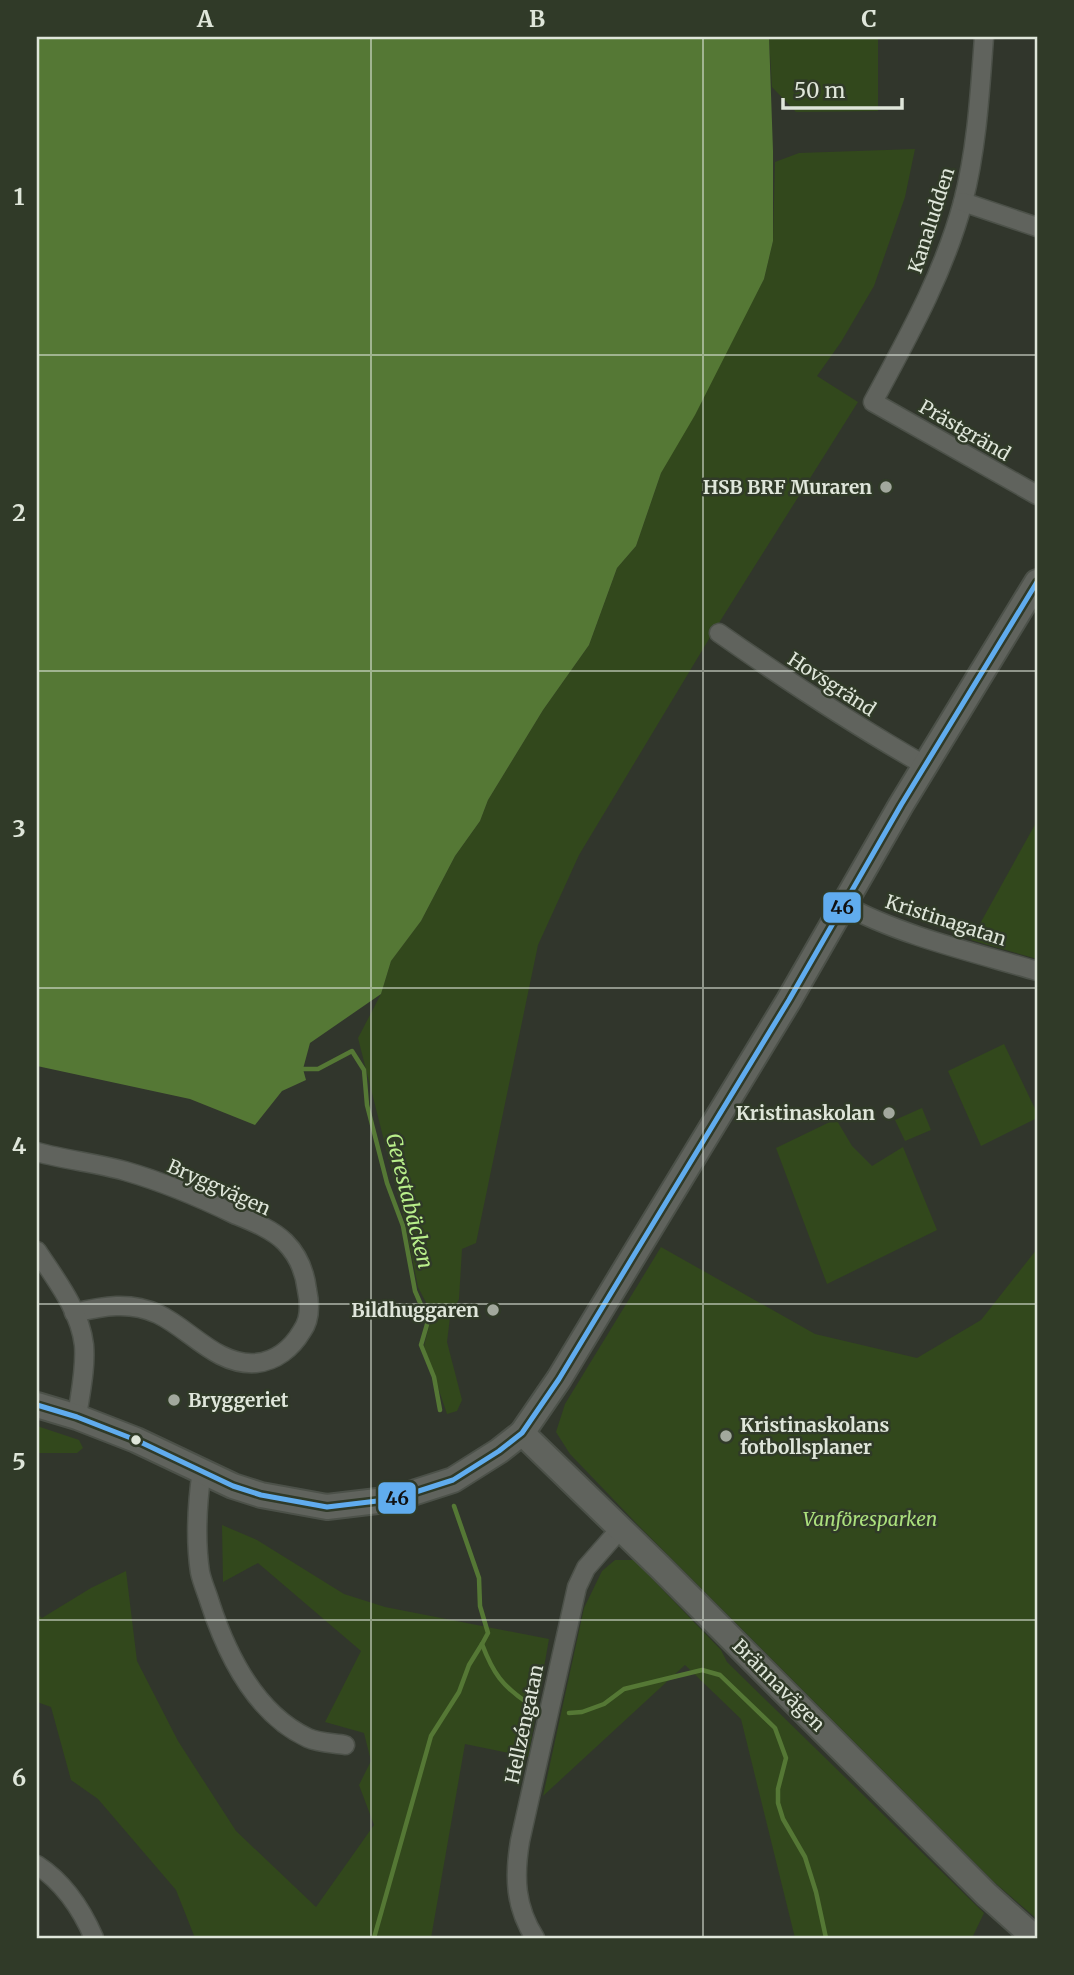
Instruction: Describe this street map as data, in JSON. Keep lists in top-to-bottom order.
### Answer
{
  "streets": {
    "main road": ["Brännavägen"],
    "street": [
      "Kanaludden",
      "Prästgränd",
      "Hovsgränd",
      "Kristinagatan",
      "Bryggvägen",
      "Hellzéngatan"
    ]
  },
  "crossings": [
    ["Kanaludden", "Prästgränd"],
    ["Brännavägen", "Hellzéngatan"]
  ],
  "water": ["Gerestabäcken"],
  "parks": ["Vanföresparken"],
  "places": [
    "HSB BRF Muraren",
    "Kristinaskolan",
    "Bildhuggaren",
    "Bryggeriet",
    "Kristinaskolans fotbollsplaner"
  ],
  "lines": ["transit line 46"],
  "scale_bar": "50 m",
  "grid": {
    "columns": ["A", "B", "C"],
    "rows": [
      "1",
      "2",
      "3",
      "4",
      "5",
      "6"
    ]
  }
}
